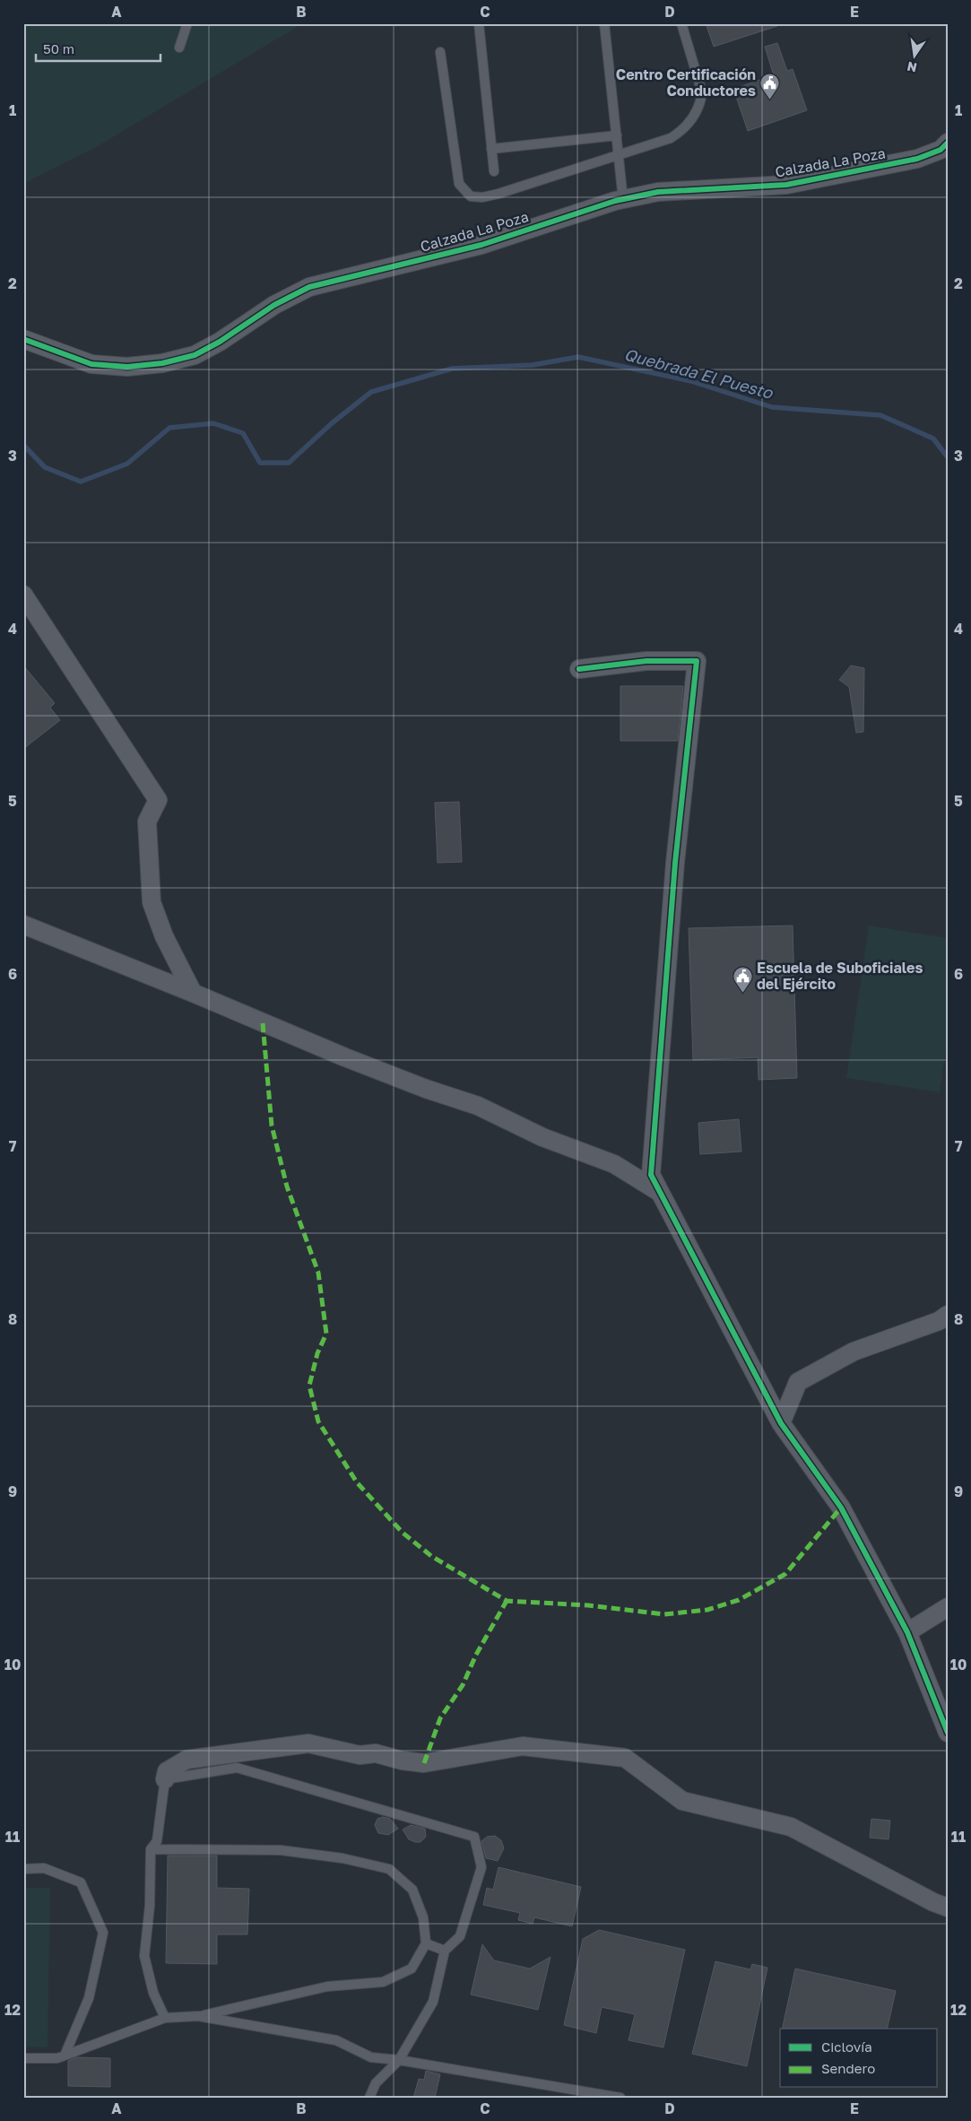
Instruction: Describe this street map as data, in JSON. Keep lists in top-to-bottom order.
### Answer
{
  "streets": {
    "street": ["Calzada La Poza"]
  },
  "water": ["Quebrada El Puesto"],
  "places": {
    "public building": ["Centro Certificación Conductores", "Escuela de Suboficiales del Ejército"]
  },
  "legend": ["Ciclovía", "Sendero"],
  "scale_bar": "50 m",
  "north": "bottom",
  "grid": {
    "columns": [
      "A",
      "B",
      "C",
      "D",
      "E"
    ],
    "rows": [
      "1",
      "2",
      "3",
      "4",
      "5",
      "6",
      "7",
      "8",
      "9",
      "10",
      "11",
      "12"
    ]
  }
}
